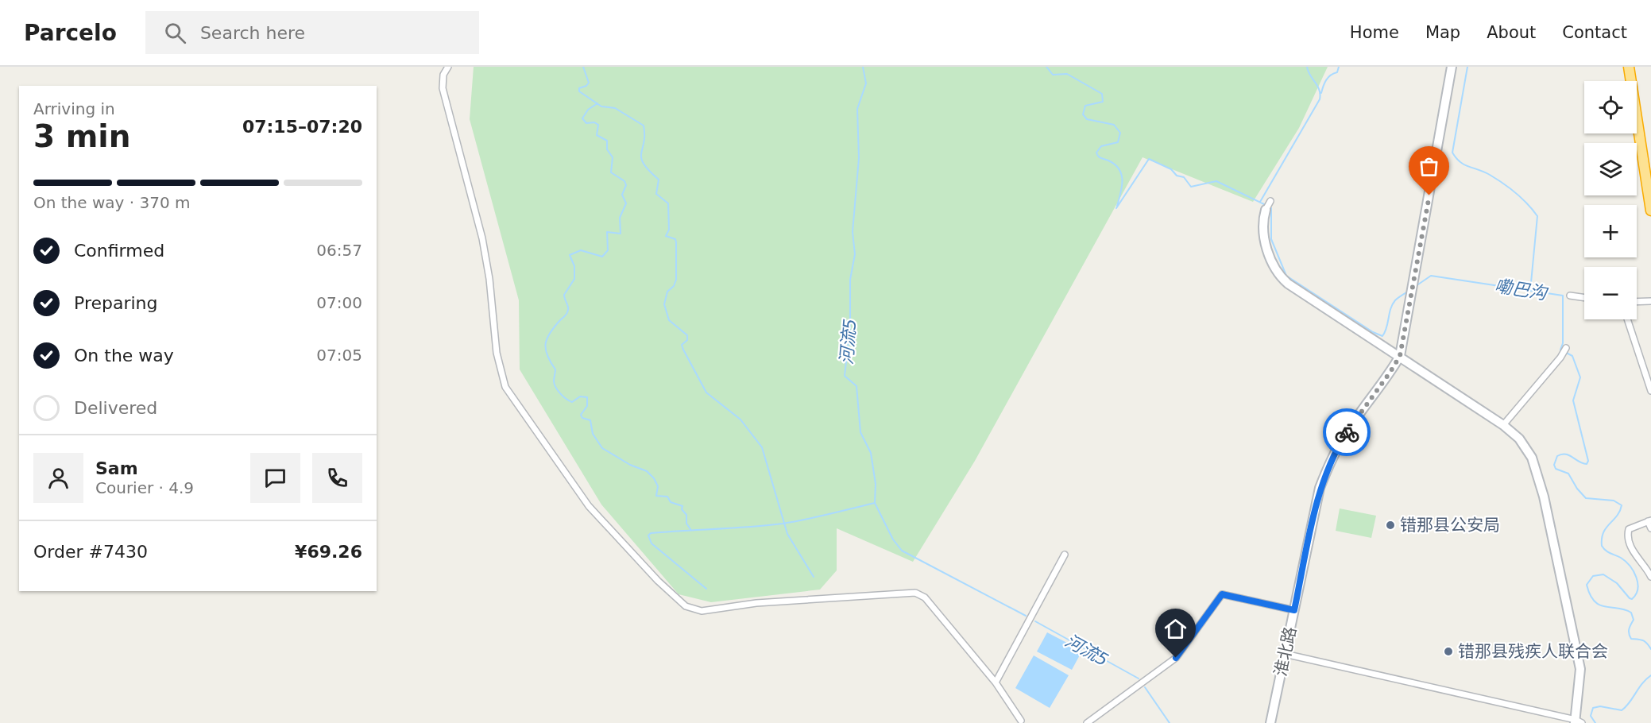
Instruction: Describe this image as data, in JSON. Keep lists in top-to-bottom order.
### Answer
{
  "streets": {
    "street": ["淮北路"]
  },
  "water": ["嘞巴沟", "河流5"],
  "places": ["错那县公安局", "错那县残疾人联合会"],
  "page": {
    "header": "Parcelo",
    "search": "Search here",
    "nav": [
      "Home",
      "Map",
      "About",
      "Contact"
    ],
    "map_buttons": ["+", "−"],
    "heading": ["3 min", "Arriving in", "07:15–07:20"],
    "panel": [
      "Sam",
      "Courier · 4.9",
      "Order #7430",
      "¥69.26"
    ],
    "bar": "On the way · 370 m",
    "list": [
      ["Confirmed", "06:57"],
      ["Preparing", "07:00"],
      ["On the way", "07:05"],
      "Delivered"
    ]
  }
}
